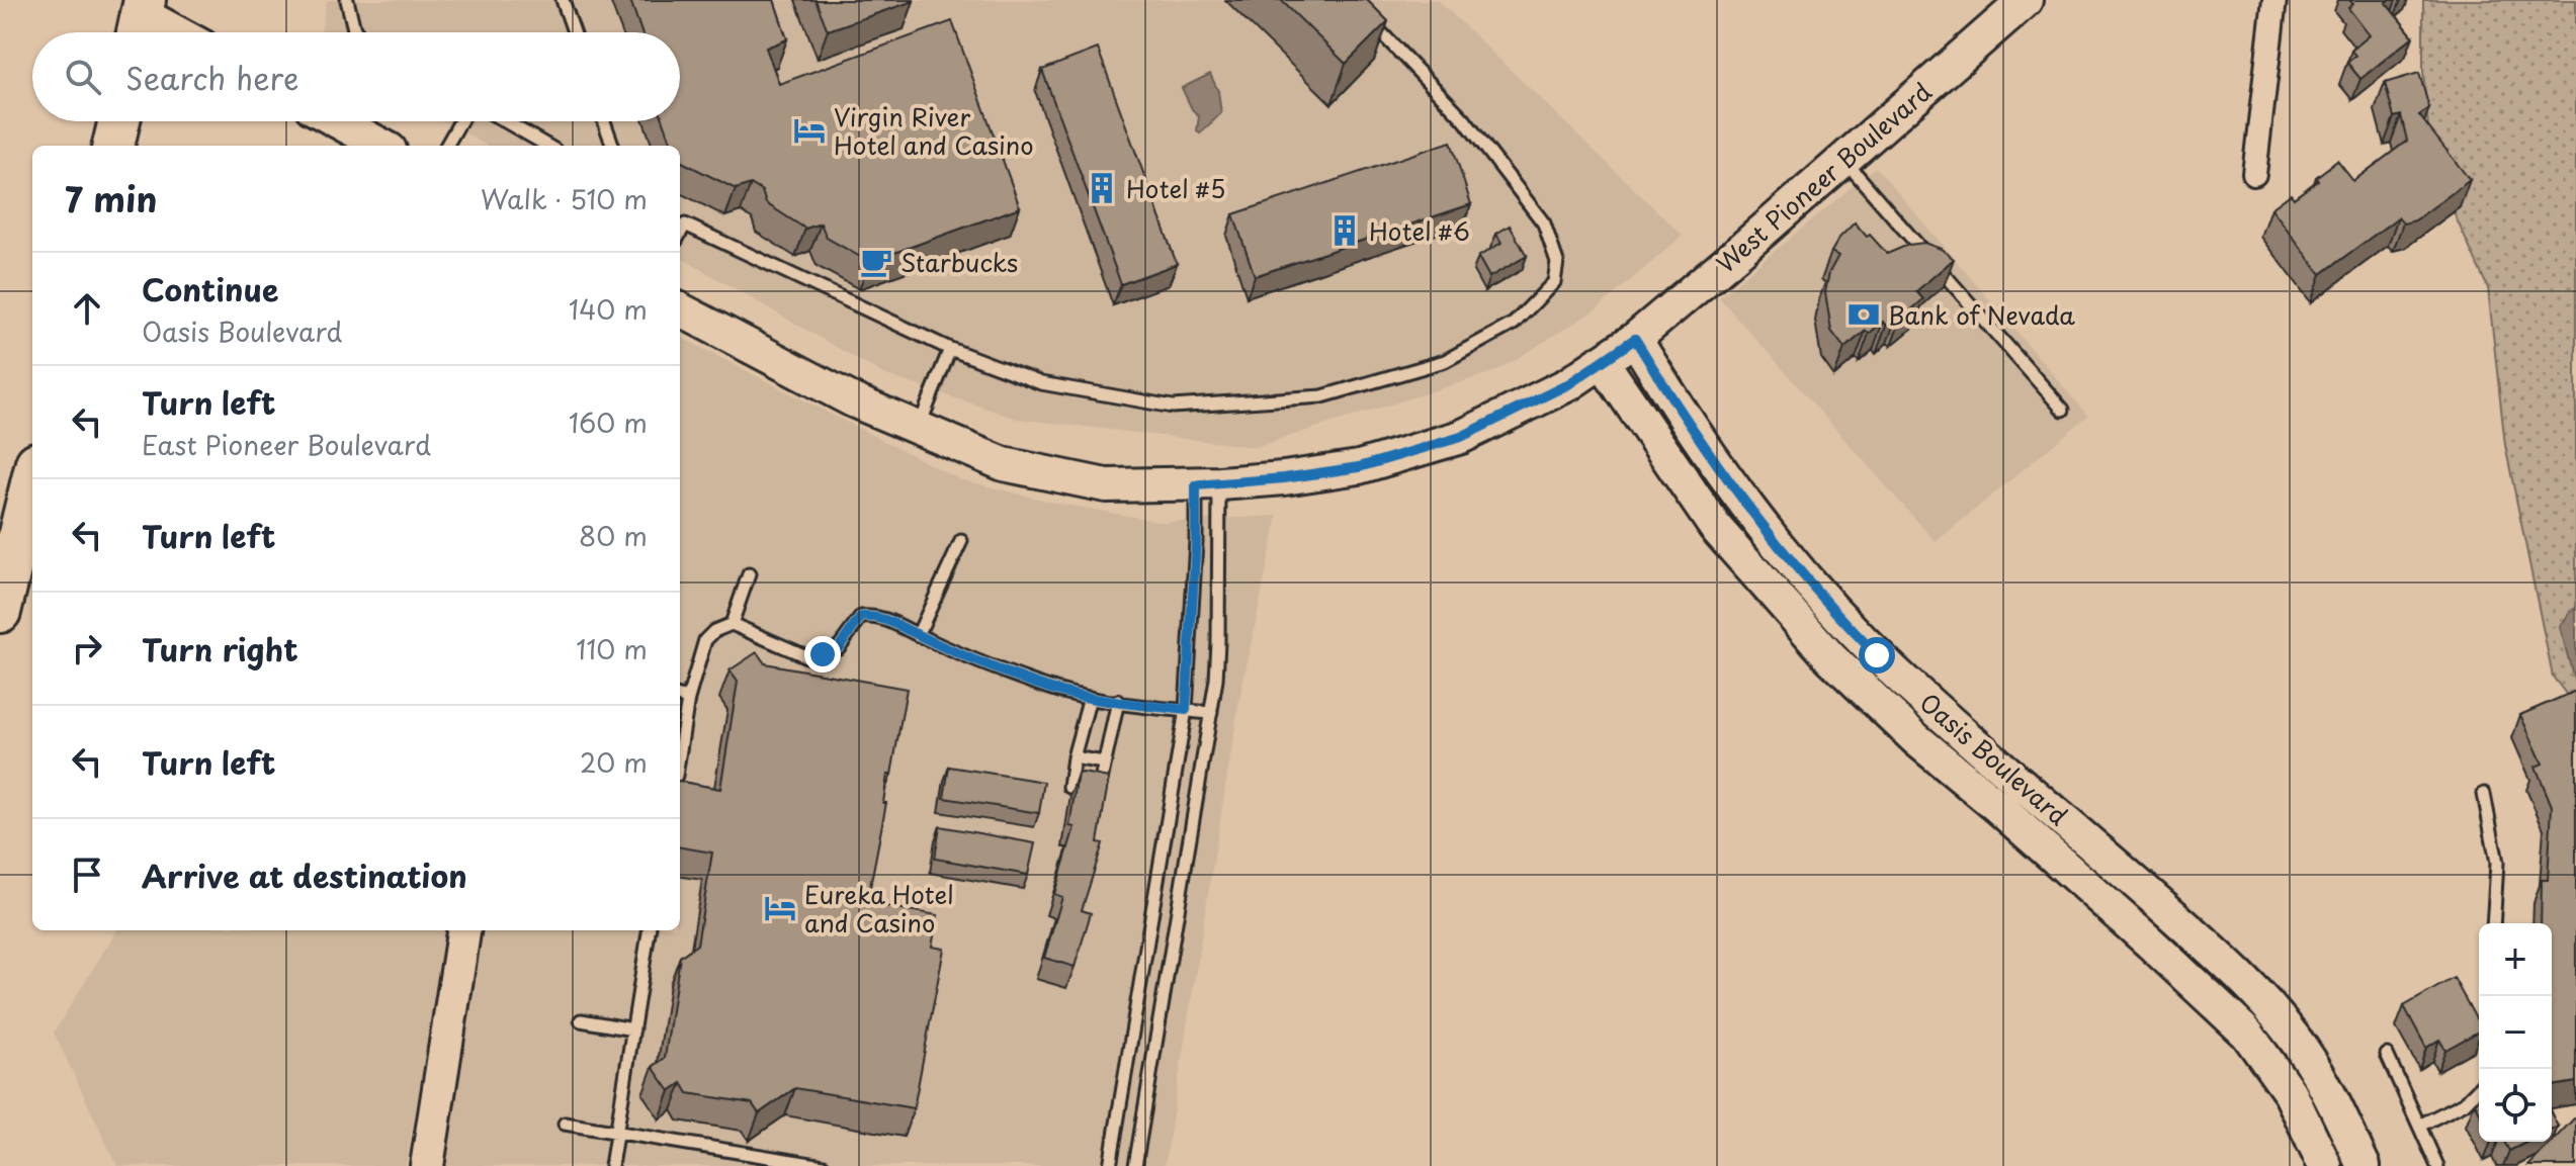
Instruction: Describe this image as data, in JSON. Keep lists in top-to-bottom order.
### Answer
{
  "streets": {
    "main road": ["West Pioneer Boulevard", "Oasis Boulevard"]
  },
  "crossings": [
    ["West Pioneer Boulevard", "Oasis Boulevard"]
  ],
  "places": {
    "hotel": ["Virgin River Hotel and Casino", "Eureka Hotel and Casino"],
    "building": ["Hotel #5", "Hotel #6"],
    "cafe": ["Starbucks"],
    "bank": ["Bank of Nevada"]
  },
  "page": {
    "search": "Search here",
    "heading": ["7 min", "Walk · 510 m"],
    "list": [
      ["Continue", "Oasis Boulevard", "140 m"],
      ["Turn left", "East Pioneer Boulevard", "160 m"],
      ["Turn left", "80 m"],
      ["Turn right", "110 m"],
      ["Turn left", "20 m"],
      "Arrive at destination"
    ],
    "map_buttons": ["+", "−"]
  }
}
